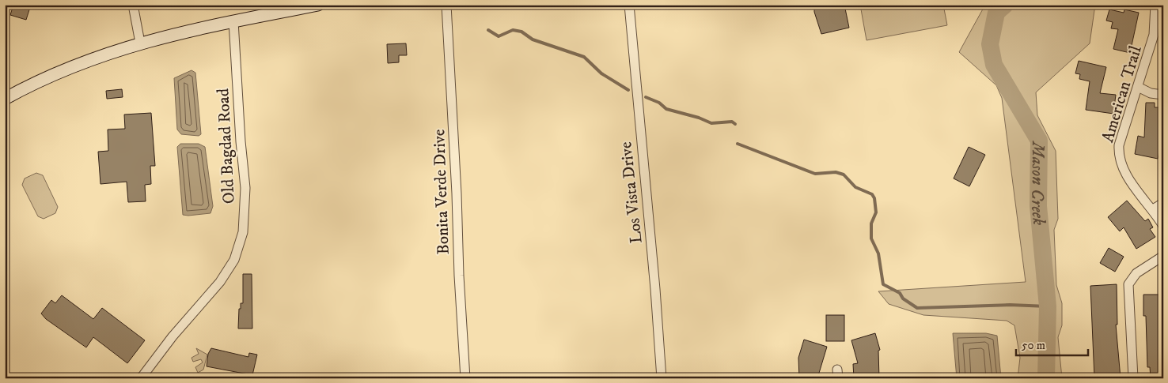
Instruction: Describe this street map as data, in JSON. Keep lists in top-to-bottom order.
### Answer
{
  "streets": {
    "street": [
      "American Trail",
      "Old Bagdad Road",
      "Bonita Verde Drive",
      "Los Vista Drive"
    ]
  },
  "water": ["Mason Creek"],
  "scale_bar": "50 m"
}
